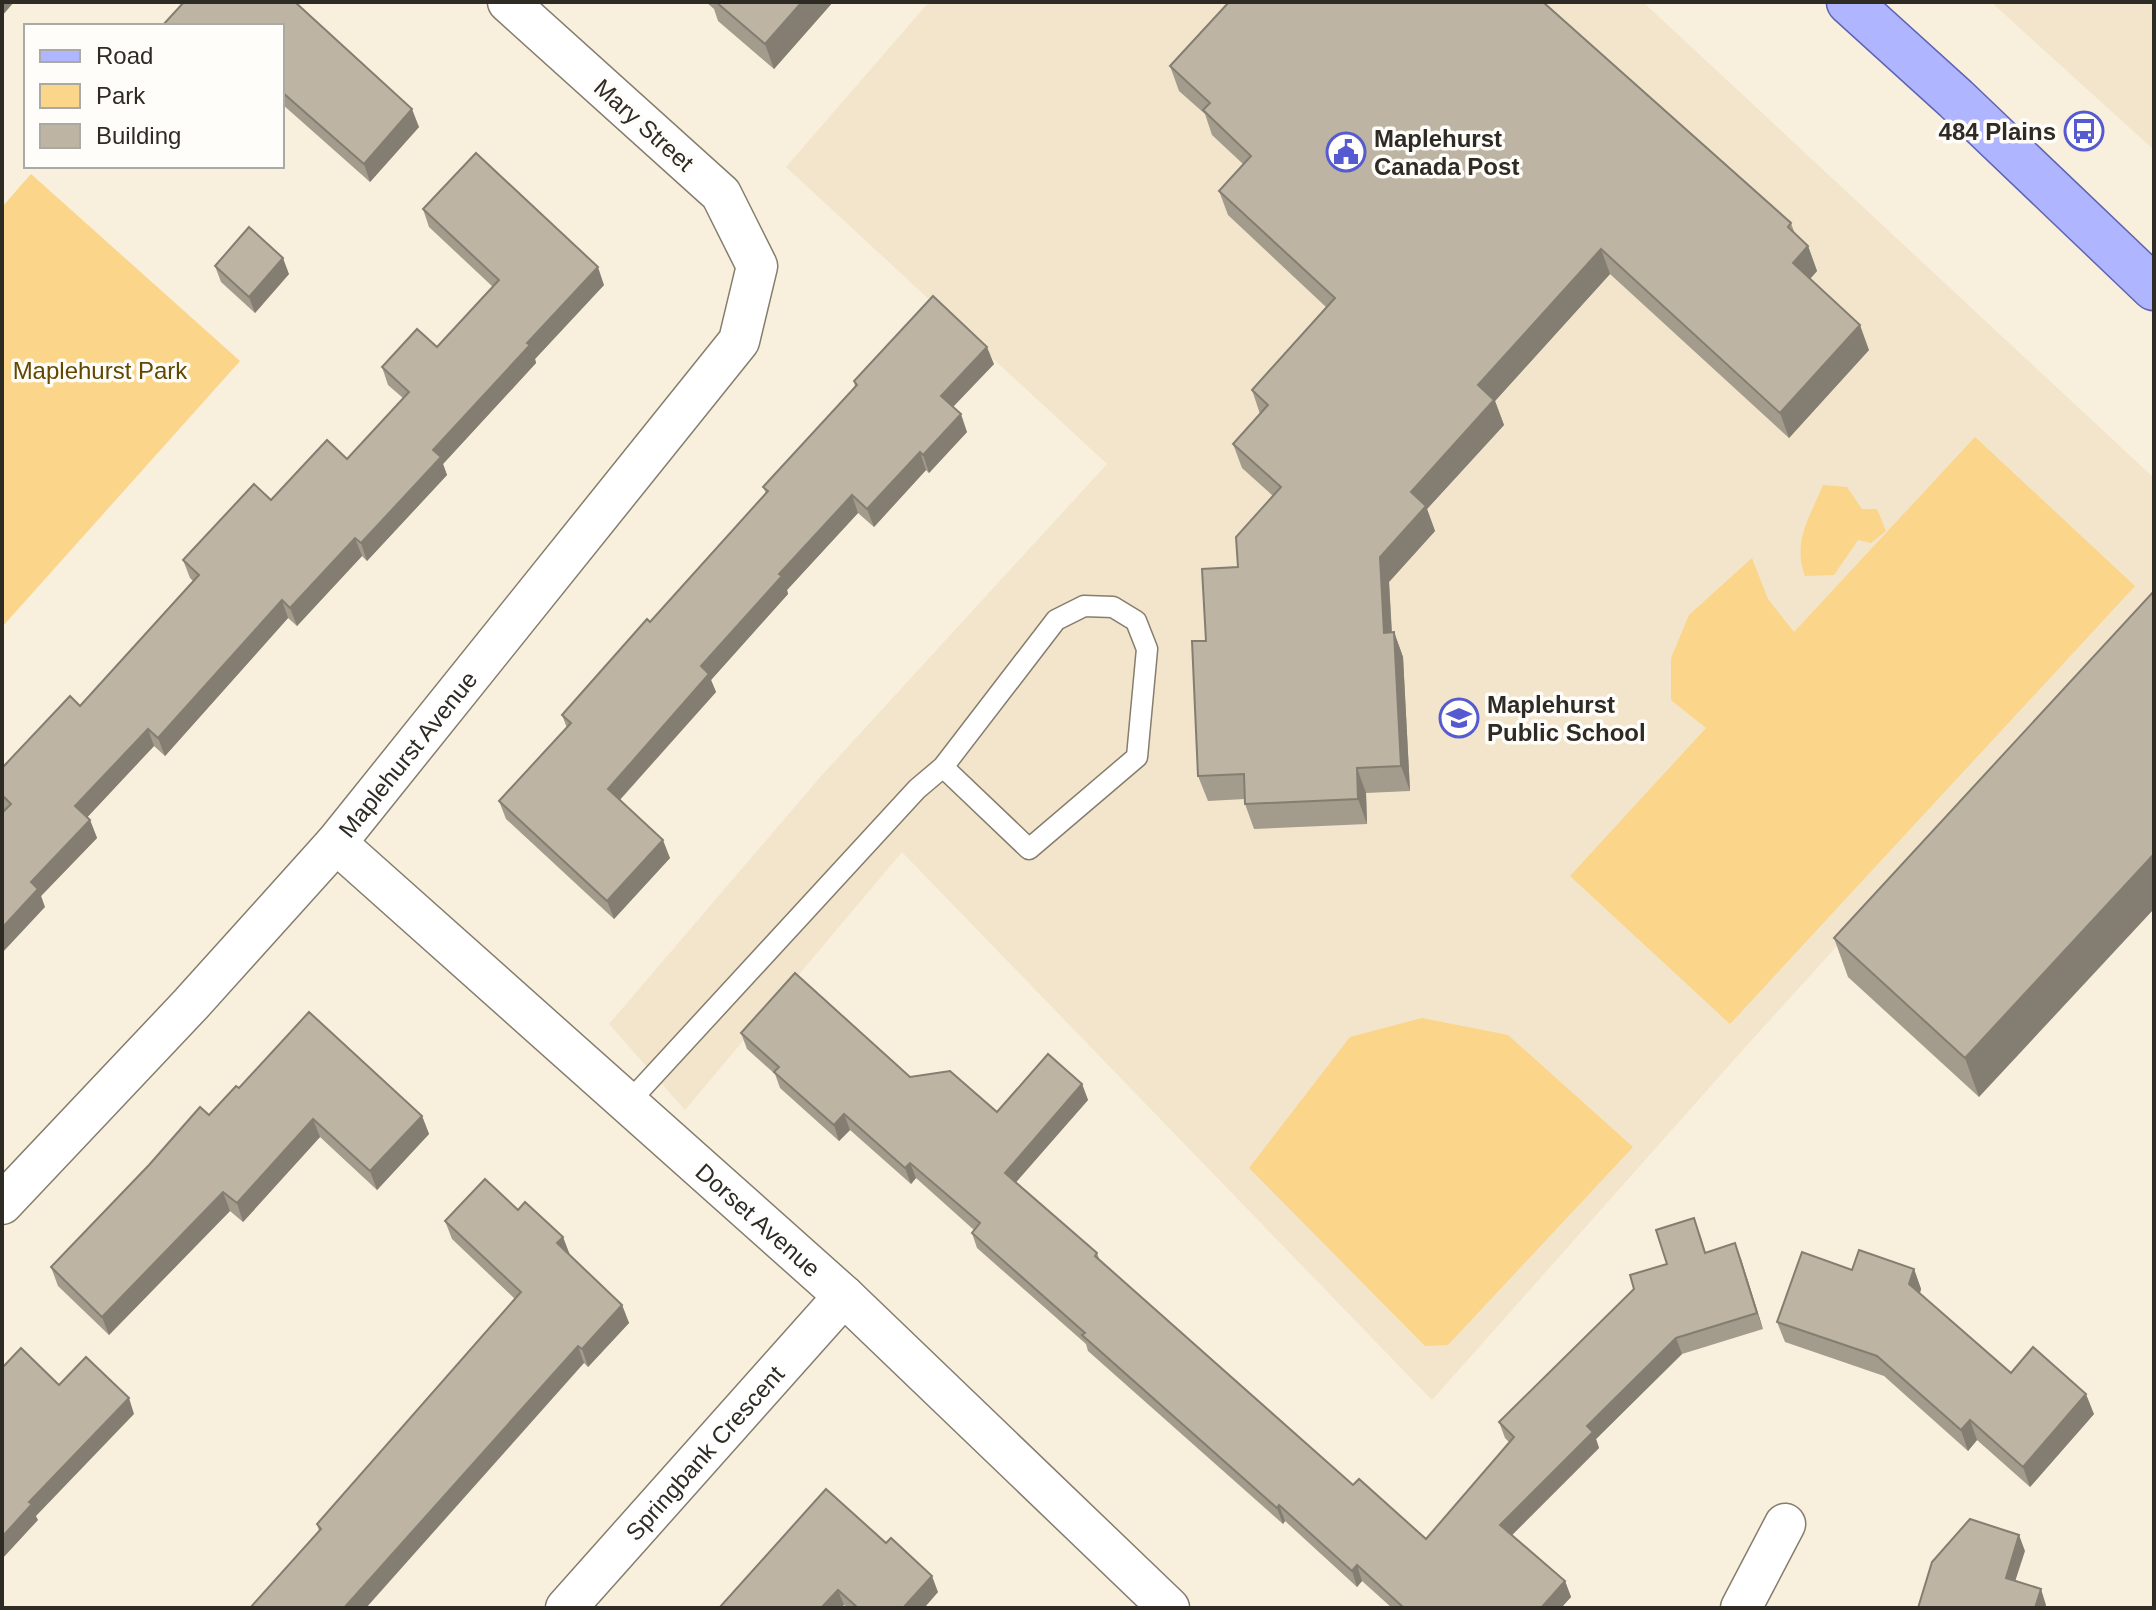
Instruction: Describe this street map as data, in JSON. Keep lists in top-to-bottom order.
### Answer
{
  "streets": {
    "street": [
      "Mary Street",
      "Maplehurst Avenue",
      "Dorset Avenue",
      "Springbank Crescent"
    ]
  },
  "crossings": [
    ["Mary Street", "Maplehurst Avenue"],
    ["Maplehurst Avenue", "Dorset Avenue"],
    ["Dorset Avenue", "Springbank Crescent"]
  ],
  "parks": ["Maplehurst Park"],
  "places": {
    "bus stop": ["484 Plains"],
    "public building": ["Maplehurst Canada Post"],
    "school or university": ["Maplehurst Public School"]
  },
  "legend": ["Road", "Park", "Building"]
}
